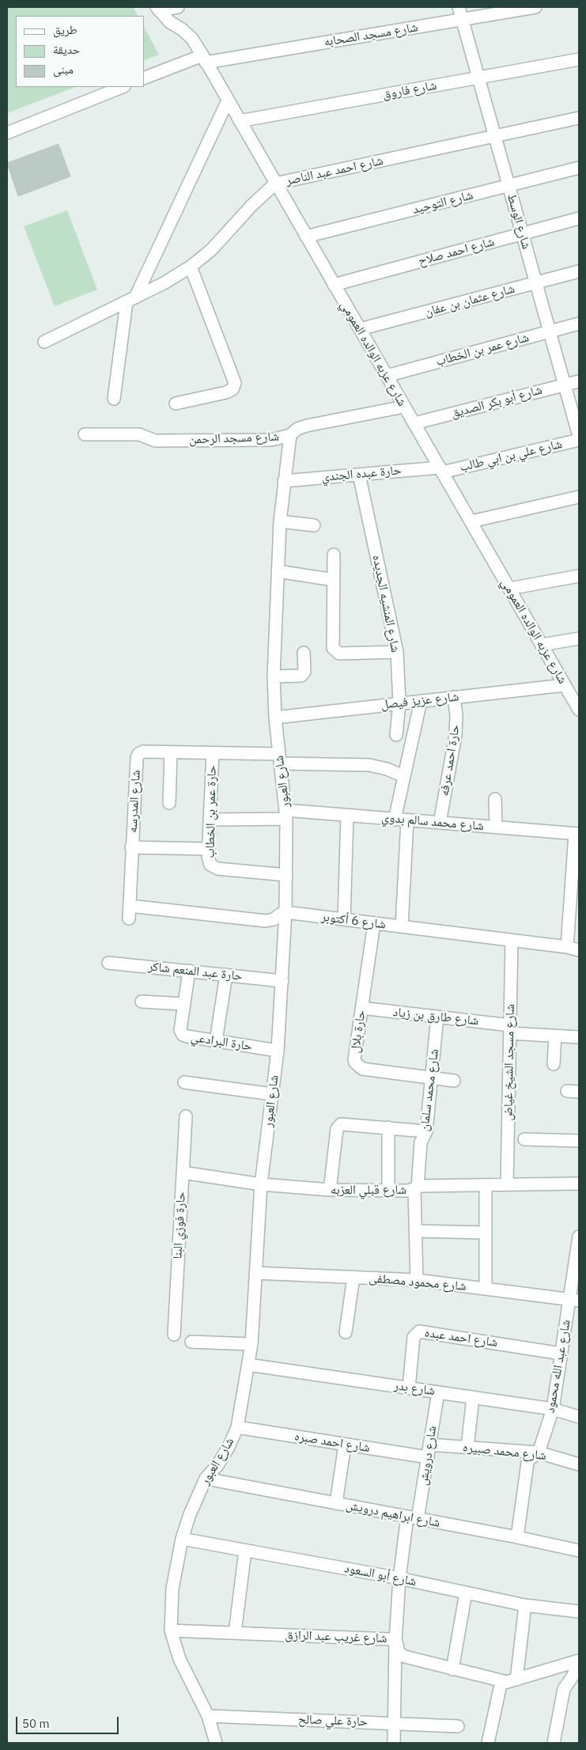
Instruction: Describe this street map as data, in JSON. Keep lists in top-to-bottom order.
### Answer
{
  "streets": {
    "street": [
      "شارع مسجد الصحابه",
      "شارع فاروق",
      "شارع احمد عبد الناصر",
      "شارع التوحيد",
      "شارع الوسط",
      "شارع احمد صلاح",
      "شارع عثمان بن عفان",
      "شارع عمر بن الخطاب",
      "شارع عزبه الوالده العمومي",
      "شارع أبو بكر الصديق",
      "شارع مسجد الرحمن",
      "شارع علي بن ابي طالب",
      "حارة عبده الجندي",
      "شارع المنشيه الجديده",
      "شارع عزيز فيصل",
      "حارة احمد عرفه",
      "شارع العبور",
      "شارع المدرسه",
      "حارة عمر بن الخطاب",
      "شارع محمد سالم بدوي",
      "شارع 6 أكتوبر",
      "حارة عبد المنعم شاكر",
      "شارع طارق بن زياد",
      "حارة بلال",
      "حارة البرادعي",
      "شارع مسجد الشيخ غياض",
      "شارع محمد سلمان",
      "شارع قبلي العزبه",
      "حارة فوزي البنا",
      "شارع محمود مصطفى",
      "شارع احمد عبده",
      "شارع عبد الله محمود",
      "شارع بدر",
      "شارع احمد صبره",
      "شارع محمد صبيره",
      "شارع درويش",
      "شارع ابراهيم درويش",
      "شارع أبو السعود",
      "شارع غريب عبد الرازق",
      "حارة علي صالح"
    ]
  },
  "crossings": [
    ["شارع مسجد الصحابه", "شارع الوسط"],
    ["شارع مسجد الصحابه", "شارع عزبه الوالده العمومي"],
    ["شارع فاروق", "شارع الوسط"],
    ["شارع فاروق", "شارع عزبه الوالده العمومي"],
    ["شارع احمد عبد الناصر", "شارع الوسط"],
    ["شارع احمد عبد الناصر", "شارع عزبه الوالده العمومي"],
    ["شارع التوحيد", "شارع الوسط"],
    ["شارع التوحيد", "شارع عزبه الوالده العمومي"],
    ["شارع الوسط", "شارع احمد صلاح"],
    ["شارع الوسط", "شارع عثمان بن عفان"],
    ["شارع الوسط", "شارع عمر بن الخطاب"],
    ["شارع الوسط", "شارع أبو بكر الصديق"],
    ["شارع احمد صلاح", "شارع عزبه الوالده العمومي"],
    ["شارع عثمان بن عفان", "شارع عزبه الوالده العمومي"],
    ["شارع عمر بن الخطاب", "شارع عزبه الوالده العمومي"],
    ["شارع عزبه الوالده العمومي", "شارع أبو بكر الصديق"],
    ["شارع عزبه الوالده العمومي", "شارع مسجد الرحمن"],
    ["شارع عزبه الوالده العمومي", "شارع علي بن ابي طالب"],
    ["شارع عزبه الوالده العمومي", "حارة عبده الجندي"],
    ["شارع عزبه الوالده العمومي", "شارع عزيز فيصل"],
    ["شارع مسجد الرحمن", "شارع العبور"],
    ["شارع علي بن ابي طالب", "حارة عبده الجندي"],
    ["حارة عبده الجندي", "شارع المنشيه الجديده"],
    ["حارة عبده الجندي", "شارع العبور"],
    ["شارع المنشيه الجديده", "شارع عزيز فيصل"],
    ["شارع عزيز فيصل", "حارة احمد عرفه"],
    ["شارع عزيز فيصل", "شارع العبور"],
    ["حارة احمد عرفه", "شارع محمد سالم بدوي"],
    ["شارع العبور", "شارع المدرسه"],
    ["شارع العبور", "حارة عمر بن الخطاب"],
    ["شارع العبور", "شارع محمد سالم بدوي"],
    ["شارع العبور", "شارع 6 أكتوبر"],
    ["شارع العبور", "حارة عبد المنعم شاكر"],
    ["شارع العبور", "حارة البرادعي"],
    ["شارع العبور", "شارع قبلي العزبه"],
    ["شارع العبور", "شارع محمود مصطفى"],
    ["شارع العبور", "شارع بدر"],
    ["شارع العبور", "شارع احمد صبره"],
    ["شارع العبور", "شارع ابراهيم درويش"],
    ["شارع العبور", "شارع أبو السعود"],
    ["شارع العبور", "شارع غريب عبد الرازق"],
    ["شارع العبور", "حارة علي صالح"],
    ["شارع المدرسه", "حارة عمر بن الخطاب"],
    ["حارة عمر بن الخطاب", "شارع محمد سالم بدوي"],
    ["شارع 6 أكتوبر", "حارة بلال"],
    ["شارع 6 أكتوبر", "شارع مسجد الشيخ غياض"],
    ["حارة عبد المنعم شاكر", "حارة البرادعي"],
    ["شارع طارق بن زياد", "حارة بلال"],
    ["شارع طارق بن زياد", "شارع مسجد الشيخ غياض"],
    ["شارع طارق بن زياد", "شارع محمد سلمان"],
    ["حارة بلال", "شارع محمد سلمان"],
    ["شارع مسجد الشيخ غياض", "شارع قبلي العزبه"],
    ["شارع محمد سلمان", "شارع قبلي العزبه"],
    ["شارع محمد سلمان", "شارع محمود مصطفى"],
    ["شارع قبلي العزبه", "حارة فوزي البنا"],
    ["شارع محمود مصطفى", "شارع عبد الله محمود"],
    ["شارع احمد عبده", "شارع عبد الله محمود"],
    ["شارع احمد عبده", "شارع بدر"],
    ["شارع عبد الله محمود", "شارع بدر"],
    ["شارع عبد الله محمود", "شارع محمد صبيره"],
    ["شارع عبد الله محمود", "شارع ابراهيم درويش"],
    ["شارع بدر", "شارع درويش"],
    ["شارع احمد صبره", "شارع درويش"],
    ["شارع محمد صبيره", "شارع درويش"],
    ["شارع درويش", "شارع ابراهيم درويش"],
    ["شارع درويش", "شارع أبو السعود"],
    ["شارع درويش", "شارع غريب عبد الرازق"],
    ["شارع درويش", "حارة علي صالح"]
  ],
  "legend": ["طريق", "حديقة", "مبنى"],
  "scale_bar": "50 m"
}
